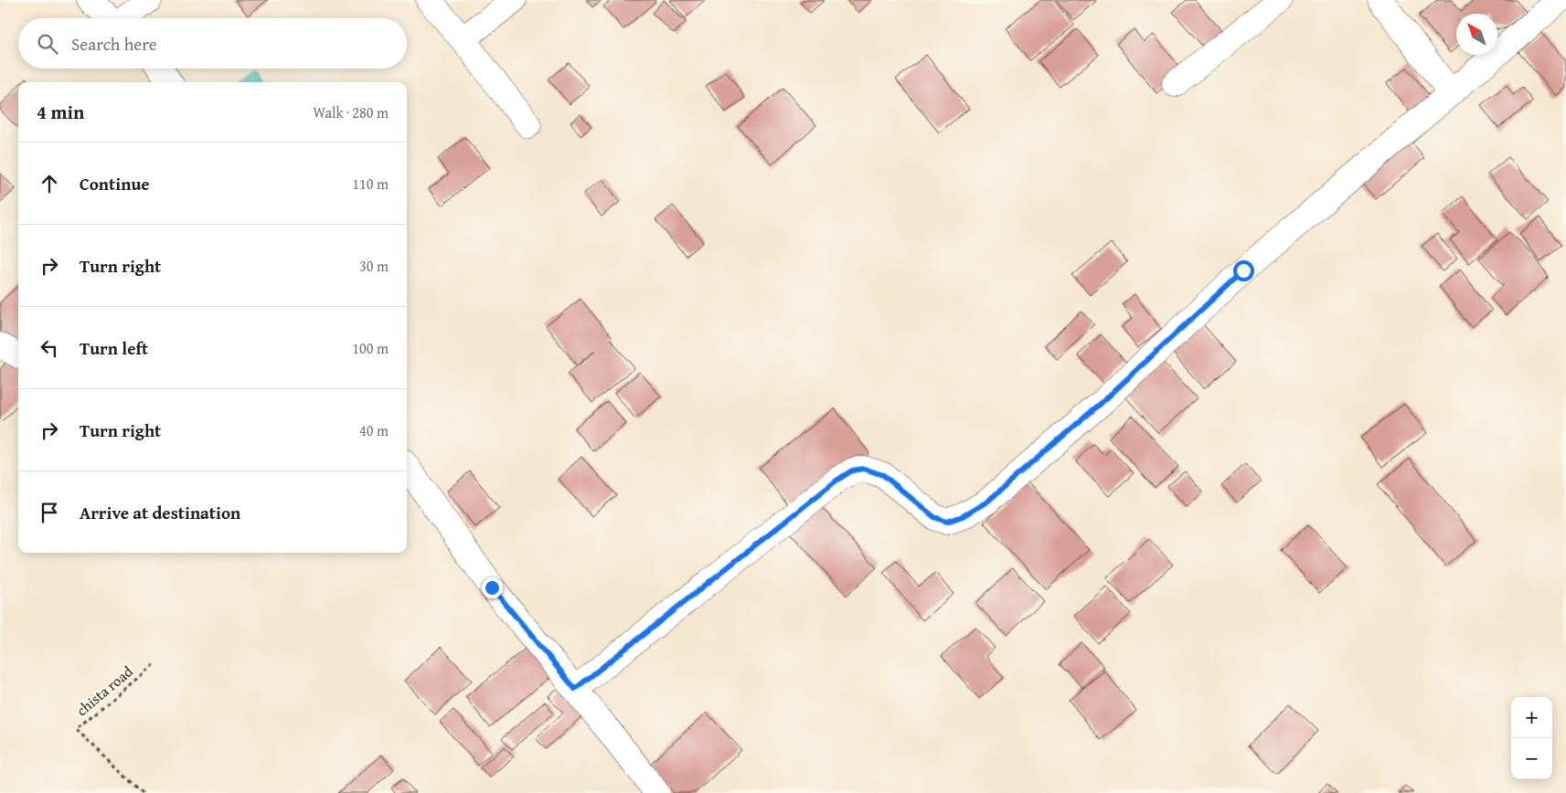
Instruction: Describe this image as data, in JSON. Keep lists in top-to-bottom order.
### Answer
{
  "streets": {
    "path": ["chista road"]
  },
  "north": "top left",
  "page": {
    "search": "Search here",
    "heading": ["4 min", "Walk · 280 m"],
    "list": [
      ["Continue", "110 m"],
      ["Turn right", "30 m"],
      ["Turn left", "100 m"],
      ["Turn right", "40 m"],
      "Arrive at destination"
    ],
    "map_buttons": ["+", "−"]
  }
}
